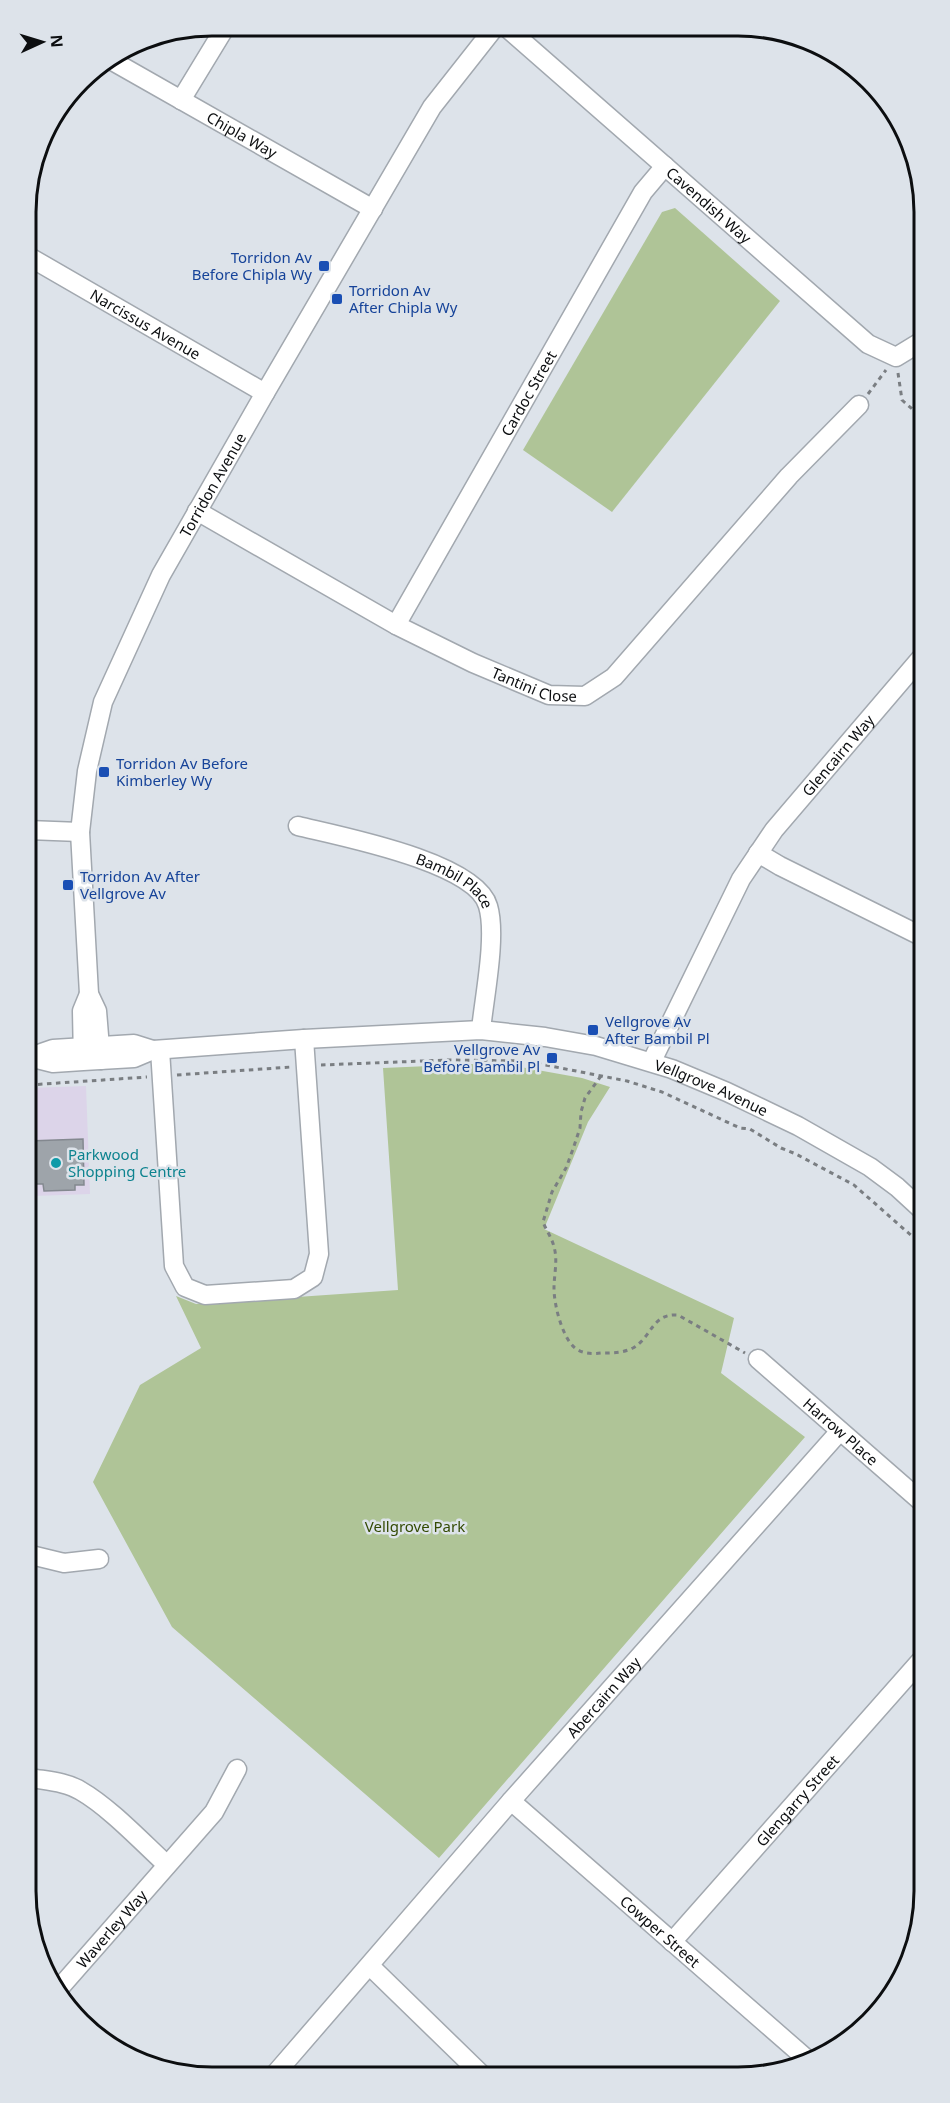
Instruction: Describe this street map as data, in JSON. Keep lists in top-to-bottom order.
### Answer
{
  "streets": {
    "street": [
      "Chipla Way",
      "Cavendish Way",
      "Narcissus Avenue",
      "Cardoc Street",
      "Torridon Avenue",
      "Tantini Close",
      "Glencairn Way",
      "Bambil Place",
      "Vellgrove Avenue",
      "Harrow Place",
      "Abercairn Way",
      "Glengarry Street",
      "Waverley Way",
      "Cowper Street"
    ]
  },
  "crossings": [
    ["Chipla Way", "Torridon Avenue"],
    ["Cavendish Way", "Cardoc Street"],
    ["Narcissus Avenue", "Torridon Avenue"],
    ["Cardoc Street", "Tantini Close"],
    ["Torridon Avenue", "Tantini Close"],
    ["Torridon Avenue", "Vellgrove Avenue"],
    ["Glencairn Way", "Vellgrove Avenue"],
    ["Bambil Place", "Vellgrove Avenue"],
    ["Harrow Place", "Abercairn Way"],
    ["Abercairn Way", "Cowper Street"],
    ["Glengarry Street", "Cowper Street"]
  ],
  "parks": ["Vellgrove Park"],
  "places": {
    "transit": [
      "Torridon Av Before Chipla Wy",
      "Torridon Av After Chipla Wy",
      "Torridon Av Before Kimberley Wy",
      "Torridon Av After Vellgrove Av",
      "Vellgrove Av After Bambil Pl",
      "Vellgrove Av Before Bambil Pl"
    ],
    "other": ["Parkwood Shopping Centre"]
  },
  "north": "right"
}
